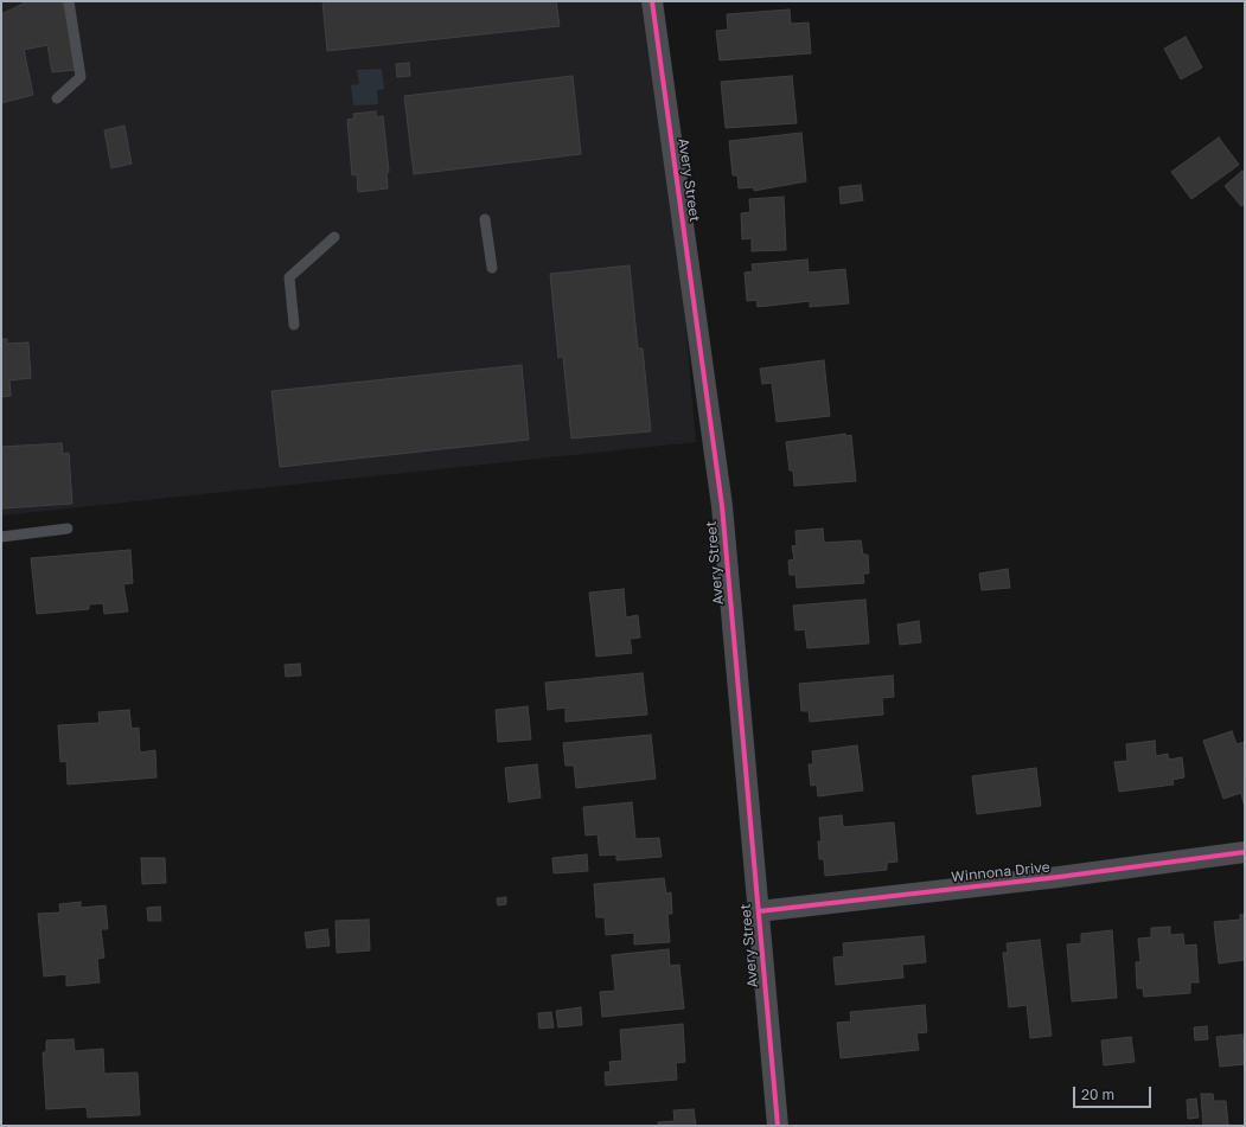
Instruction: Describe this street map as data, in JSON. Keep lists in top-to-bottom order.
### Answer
{
  "streets": {
    "street": ["Avery Street", "Winnona Drive"]
  },
  "crossings": [
    ["Avery Street", "Winnona Drive"]
  ],
  "scale_bar": "20 m"
}
